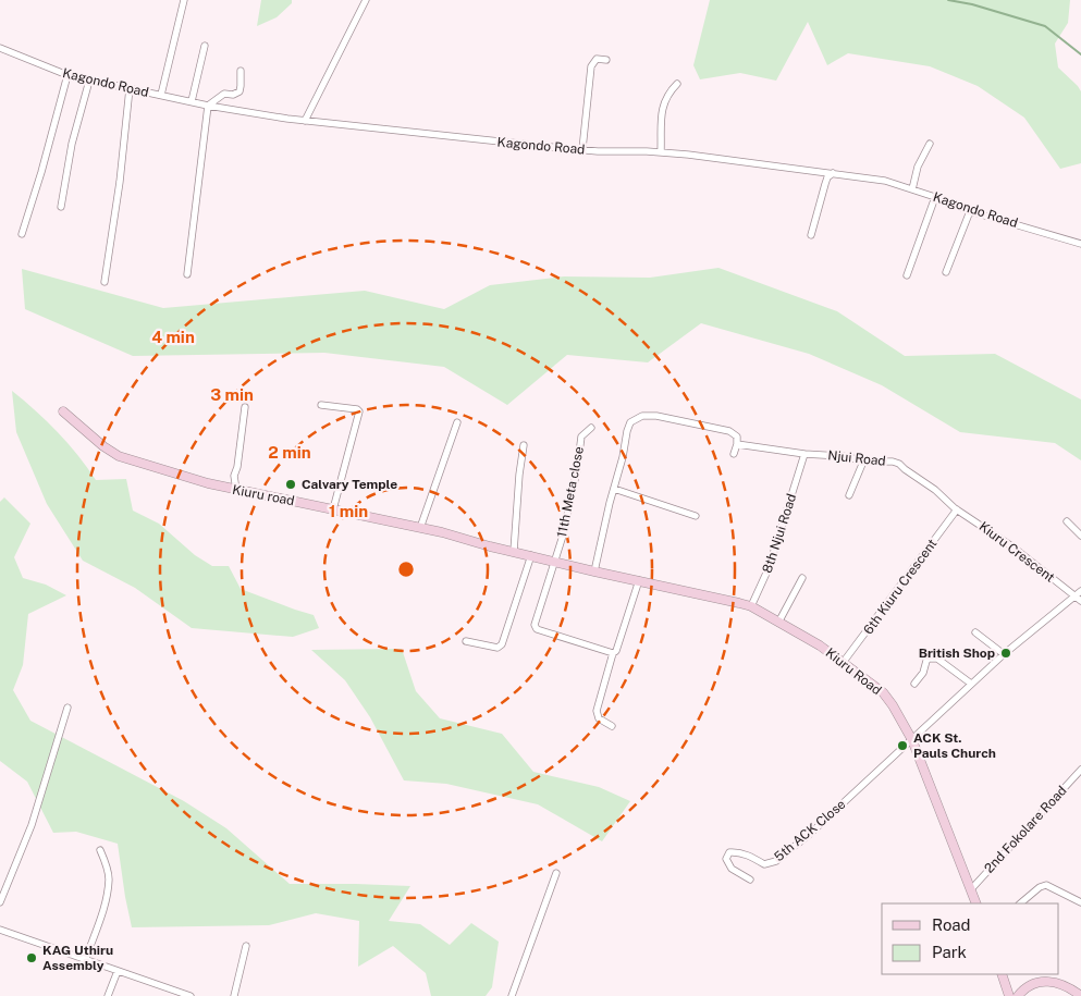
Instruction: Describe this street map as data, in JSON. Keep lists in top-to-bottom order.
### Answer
{
  "streets": {
    "street": [
      "Kagondo Road",
      "Njui Road",
      "11th Meta close",
      "Kiuru road",
      "8th Njui Road",
      "Kiuru Crescent",
      "6th Kiuru Crescent",
      "Kiuru Road",
      "2nd Fokolare Road",
      "5th ACK Close"
    ]
  },
  "crossings": [
    ["Njui Road", "8th Njui Road"],
    ["Njui Road", "Kiuru Crescent"],
    ["Njui Road", "6th Kiuru Crescent"],
    ["11th Meta close", "Kiuru road"],
    ["Kiuru road", "Kiuru Road"],
    ["8th Njui Road", "Kiuru Road"],
    ["Kiuru Crescent", "6th Kiuru Crescent"],
    ["6th Kiuru Crescent", "Kiuru Road"],
    ["Kiuru Road", "2nd Fokolare Road"],
    ["Kiuru Road", "5th ACK Close"]
  ],
  "places": [
    "Calvary Temple",
    "British Shop",
    "ACK St. Pauls Church",
    "KAG Uthiru Assembly"
  ],
  "legend": ["Road", "Park"],
  "rings": [
    "4 min",
    "3 min",
    "2 min",
    "1 min"
  ]
}
